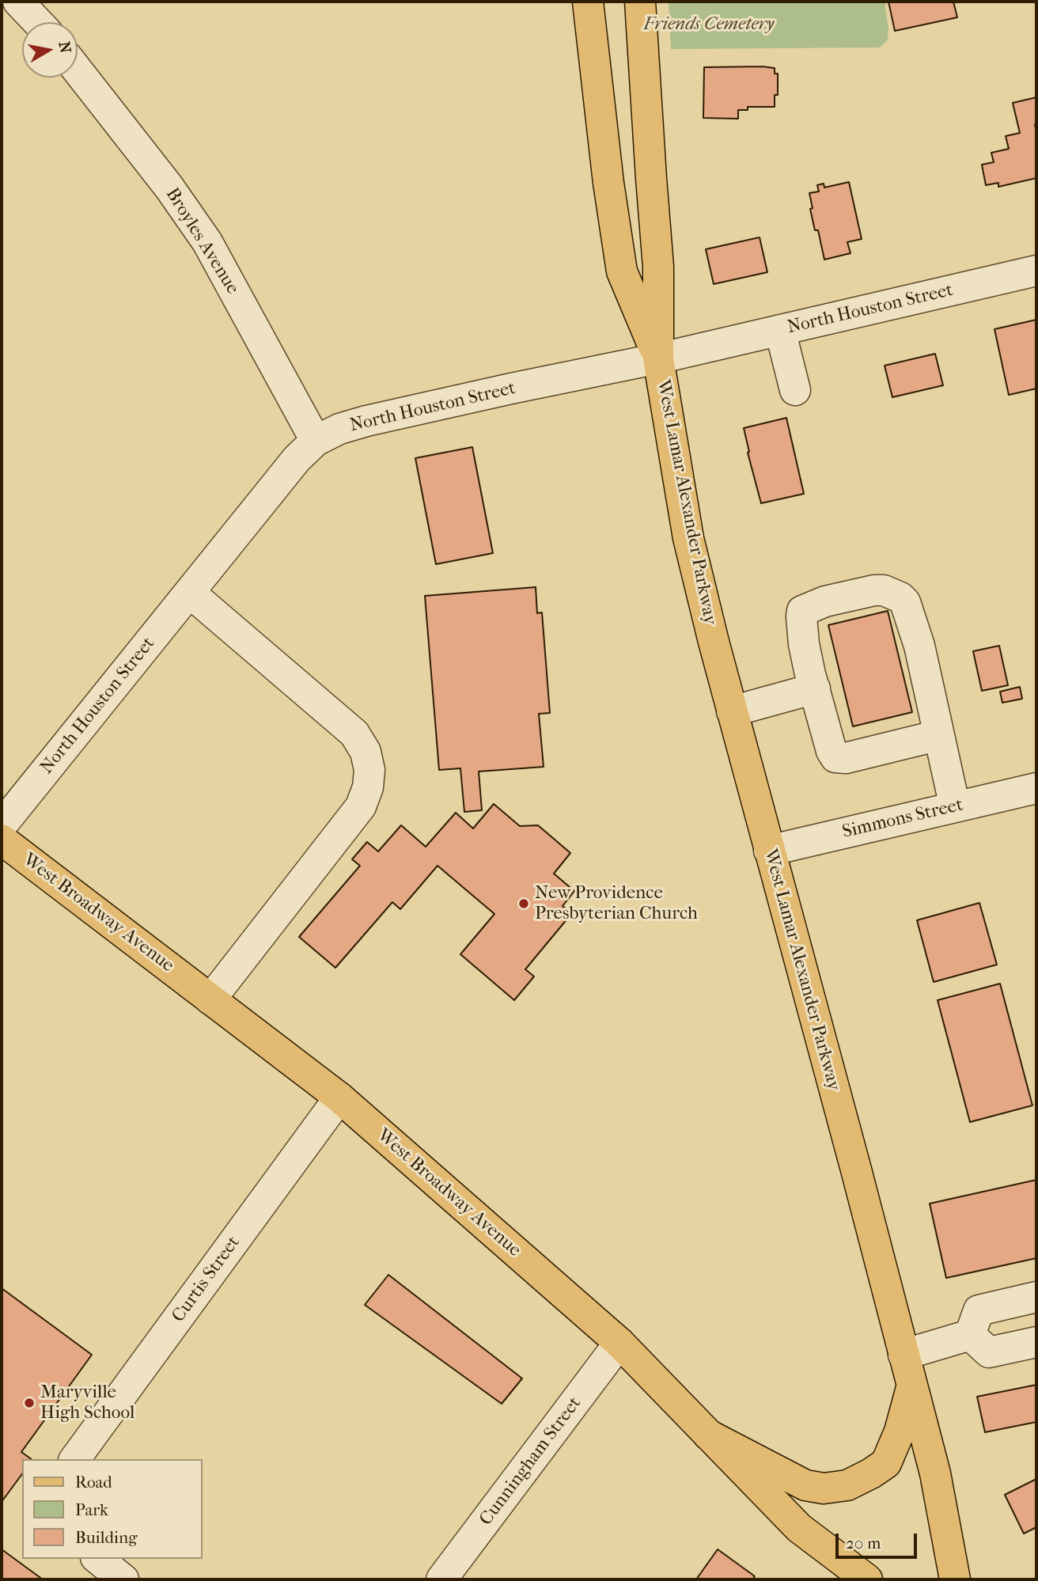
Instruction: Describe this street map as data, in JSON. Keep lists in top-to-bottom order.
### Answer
{
  "streets": {
    "main road": ["West Lamar Alexander Parkway", "West Broadway Avenue"],
    "street": [
      "Broyles Avenue",
      "North Houston Street",
      "Simmons Street",
      "Curtis Street",
      "Cunningham Street"
    ]
  },
  "crossings": [
    ["Broyles Avenue", "North Houston Street"],
    ["North Houston Street", "West Lamar Alexander Parkway"],
    ["West Lamar Alexander Parkway", "Simmons Street"],
    ["West Broadway Avenue", "Curtis Street"],
    ["West Broadway Avenue", "Cunningham Street"]
  ],
  "parks": ["Friends Cemetery"],
  "places": ["New Providence Presbyterian Church", "Maryville High School"],
  "legend": ["Road", "Park", "Building"],
  "scale_bar": "20 m",
  "north": "right"
}
